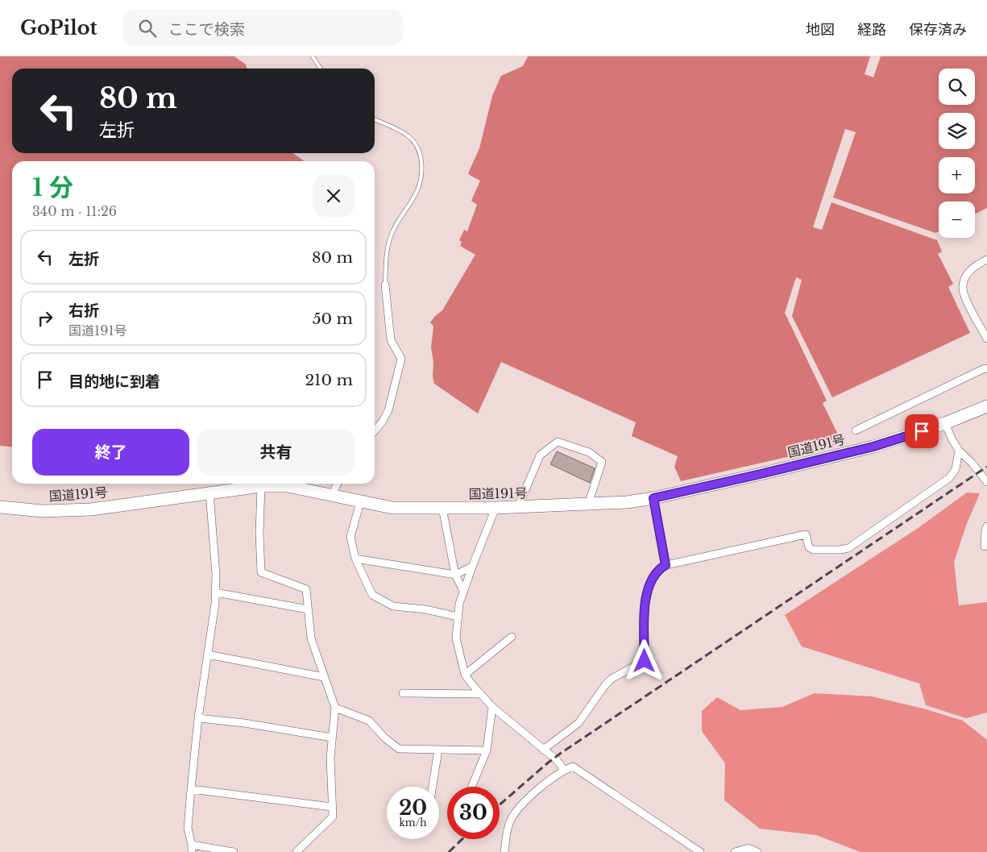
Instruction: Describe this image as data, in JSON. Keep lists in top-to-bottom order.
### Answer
{
  "streets": {
    "highway": ["国道191号"]
  },
  "page": {
    "header": "GoPilot",
    "search": "ここで検索",
    "nav": ["地図", "経路", "保存済み"],
    "map_buttons": ["+", "−"],
    "turn": ["80 m", "左折"],
    "heading": ["1 分", "340 m · 11:26"],
    "list": [
      {
        "name": "左折",
        "value": "80 m"
      },
      {
        "name": "右折",
        "note": "国道191号",
        "value": "50 m"
      },
      {
        "name": "目的地に到着",
        "value": "210 m"
      }
    ],
    "buttons": ["終了", "共有"],
    "speed": "20 km/h",
    "limit": "30"
  }
}
